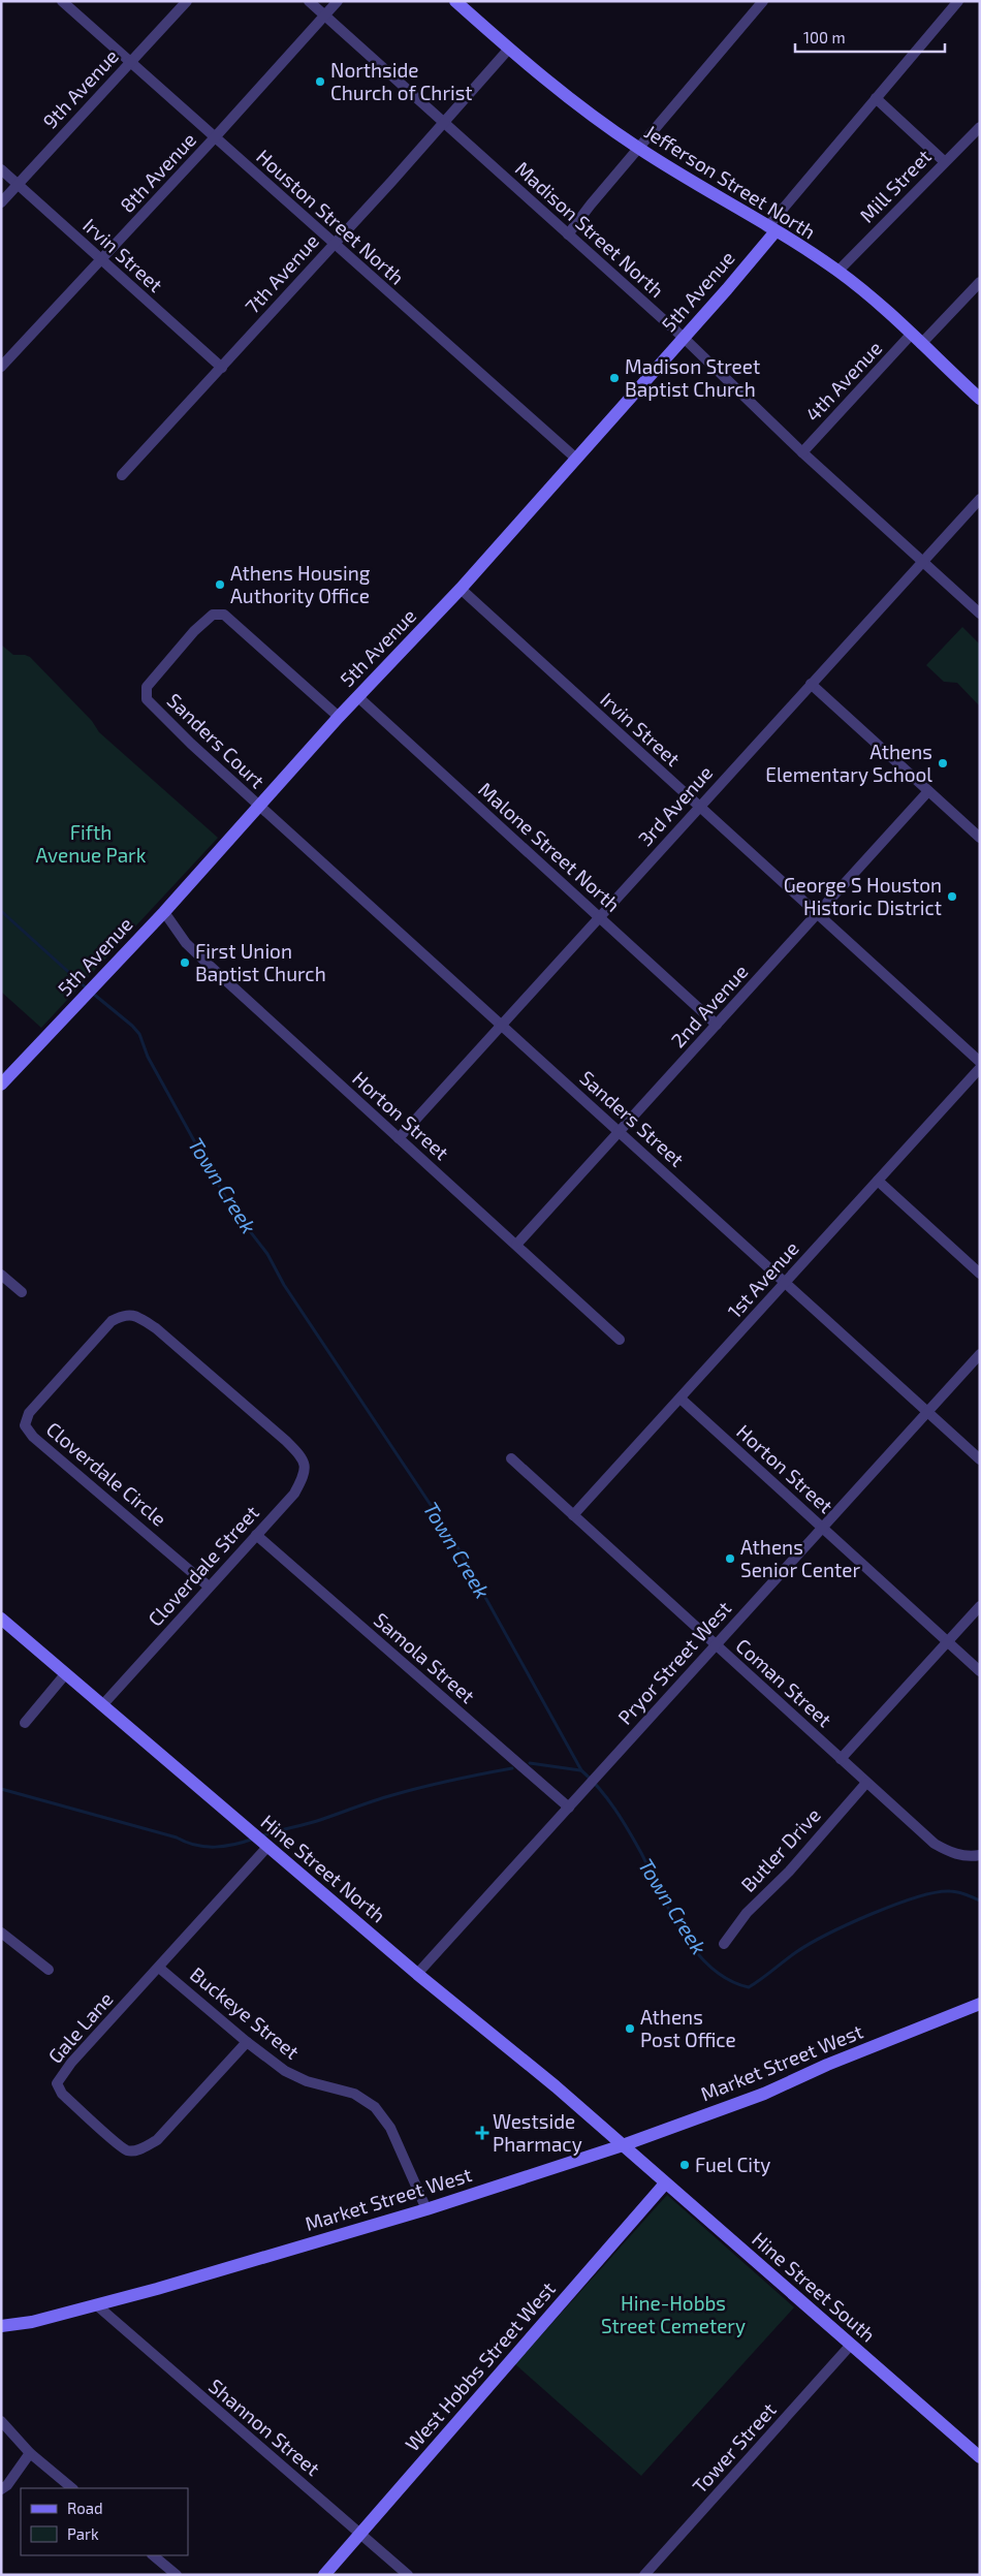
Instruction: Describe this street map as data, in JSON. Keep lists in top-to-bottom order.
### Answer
{
  "streets": {
    "street": [
      "9th Avenue",
      "8th Avenue",
      "Jefferson Street North",
      "Mill Street",
      "Houston Street North",
      "Madison Street North",
      "Irvin Street",
      "7th Avenue",
      "5th Avenue",
      "4th Avenue",
      "Sanders Court",
      "3rd Avenue",
      "Malone Street North",
      "2nd Avenue",
      "Horton Street",
      "Sanders Street",
      "1st Avenue",
      "Cloverdale Circle",
      "Cloverdale Street",
      "Samola Street",
      "Pryor Street West",
      "Coman Street",
      "Butler Drive",
      "Hine Street North",
      "Buckeye Street",
      "Gale Lane",
      "Market Street West",
      "Hine Street South",
      "West Hobbs Street West",
      "Shannon Street",
      "Tower Street"
    ]
  },
  "crossings": [
    ["9th Avenue", "Houston Street North"],
    ["9th Avenue", "Irvin Street"],
    ["8th Avenue", "Houston Street North"],
    ["8th Avenue", "Madison Street North"],
    ["8th Avenue", "Irvin Street"],
    ["Jefferson Street North", "Mill Street"],
    ["Jefferson Street North", "7th Avenue"],
    ["Jefferson Street North", "5th Avenue"],
    ["Jefferson Street North", "4th Avenue"],
    ["Houston Street North", "7th Avenue"],
    ["Houston Street North", "5th Avenue"],
    ["Madison Street North", "7th Avenue"],
    ["Madison Street North", "5th Avenue"],
    ["Madison Street North", "4th Avenue"],
    ["Madison Street North", "3rd Avenue"],
    ["Irvin Street", "7th Avenue"],
    ["Irvin Street", "5th Avenue"],
    ["Irvin Street", "3rd Avenue"],
    ["Irvin Street", "2nd Avenue"],
    ["5th Avenue", "Sanders Court"],
    ["5th Avenue", "Malone Street North"],
    ["5th Avenue", "Horton Street"],
    ["5th Avenue", "Sanders Street"],
    ["Sanders Court", "Sanders Street"],
    ["3rd Avenue", "Malone Street North"],
    ["3rd Avenue", "Horton Street"],
    ["3rd Avenue", "Sanders Street"],
    ["Malone Street North", "2nd Avenue"],
    ["2nd Avenue", "Horton Street"],
    ["2nd Avenue", "Sanders Street"],
    ["Horton Street", "1st Avenue"],
    ["Horton Street", "Pryor Street West"],
    ["Sanders Street", "1st Avenue"],
    ["Sanders Street", "Pryor Street West"],
    ["1st Avenue", "Coman Street"],
    ["Cloverdale Circle", "Cloverdale Street"],
    ["Cloverdale Street", "Samola Street"],
    ["Cloverdale Street", "Hine Street North"],
    ["Samola Street", "Pryor Street West"],
    ["Pryor Street West", "Coman Street"],
    ["Pryor Street West", "Hine Street North"],
    ["Coman Street", "Butler Drive"],
    ["Hine Street North", "Gale Lane"],
    ["Hine Street North", "Market Street West"],
    ["Hine Street North", "Hine Street South"],
    ["Buckeye Street", "Gale Lane"],
    ["Buckeye Street", "Market Street West"],
    ["Market Street West", "Hine Street South"],
    ["Market Street West", "Shannon Street"],
    ["Hine Street South", "West Hobbs Street West"],
    ["Hine Street South", "Tower Street"],
    ["West Hobbs Street West", "Shannon Street"]
  ],
  "water": ["Town Creek"],
  "parks": ["Fifth Avenue Park", "Hine-Hobbs Street Cemetery"],
  "places": {
    "other": [
      "Northside Church of Christ",
      "Madison Street Baptist Church",
      "Athens Housing Authority Office",
      "Athens Elementary School",
      "George S Houston Historic District",
      "First Union Baptist Church",
      "Athens Senior Center",
      "Athens Post Office",
      "Fuel City"
    ],
    "health": ["Westside Pharmacy"]
  },
  "legend": ["Road", "Park"],
  "scale_bar": "100 m"
}
